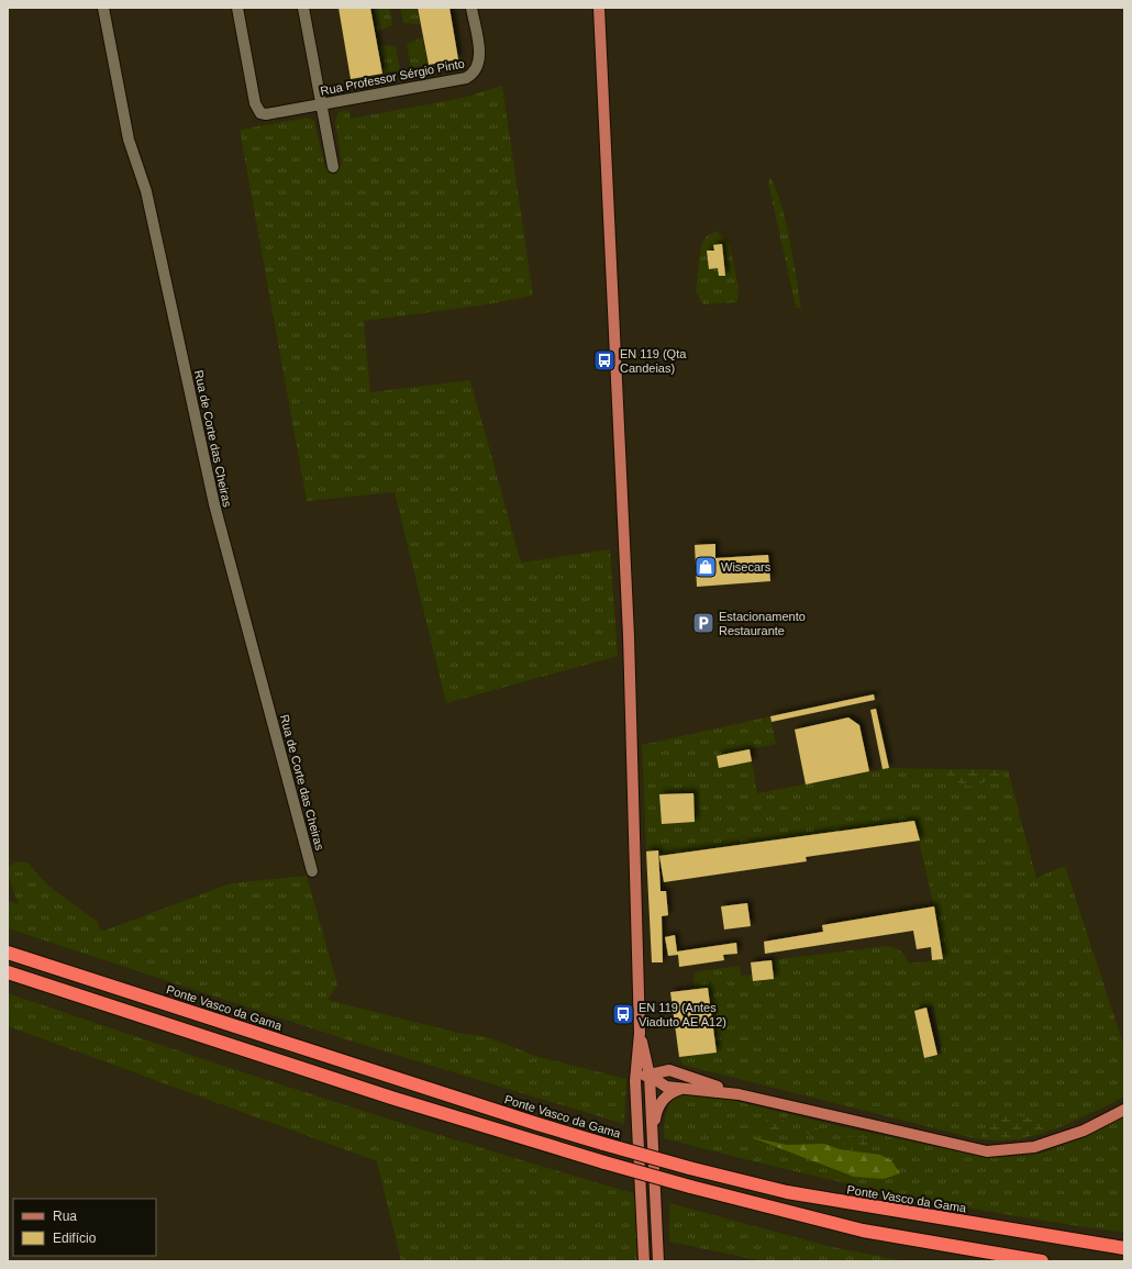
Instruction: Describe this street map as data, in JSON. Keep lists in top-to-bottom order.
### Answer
{
  "streets": {
    "highway": ["Ponte Vasco da Gama"],
    "street": ["Rua Professor Sérgio Pinto", "Rua de Corte das Cheiras"]
  },
  "places": {
    "bus stop": ["EN 119 (Qta Candeias)", "EN 119 (Antes Viaduto AE A12)"],
    "shop": ["Wisecars"],
    "parking": ["Estacionamento Restaurante"]
  },
  "legend": ["Rua", "Edifício"]
}
